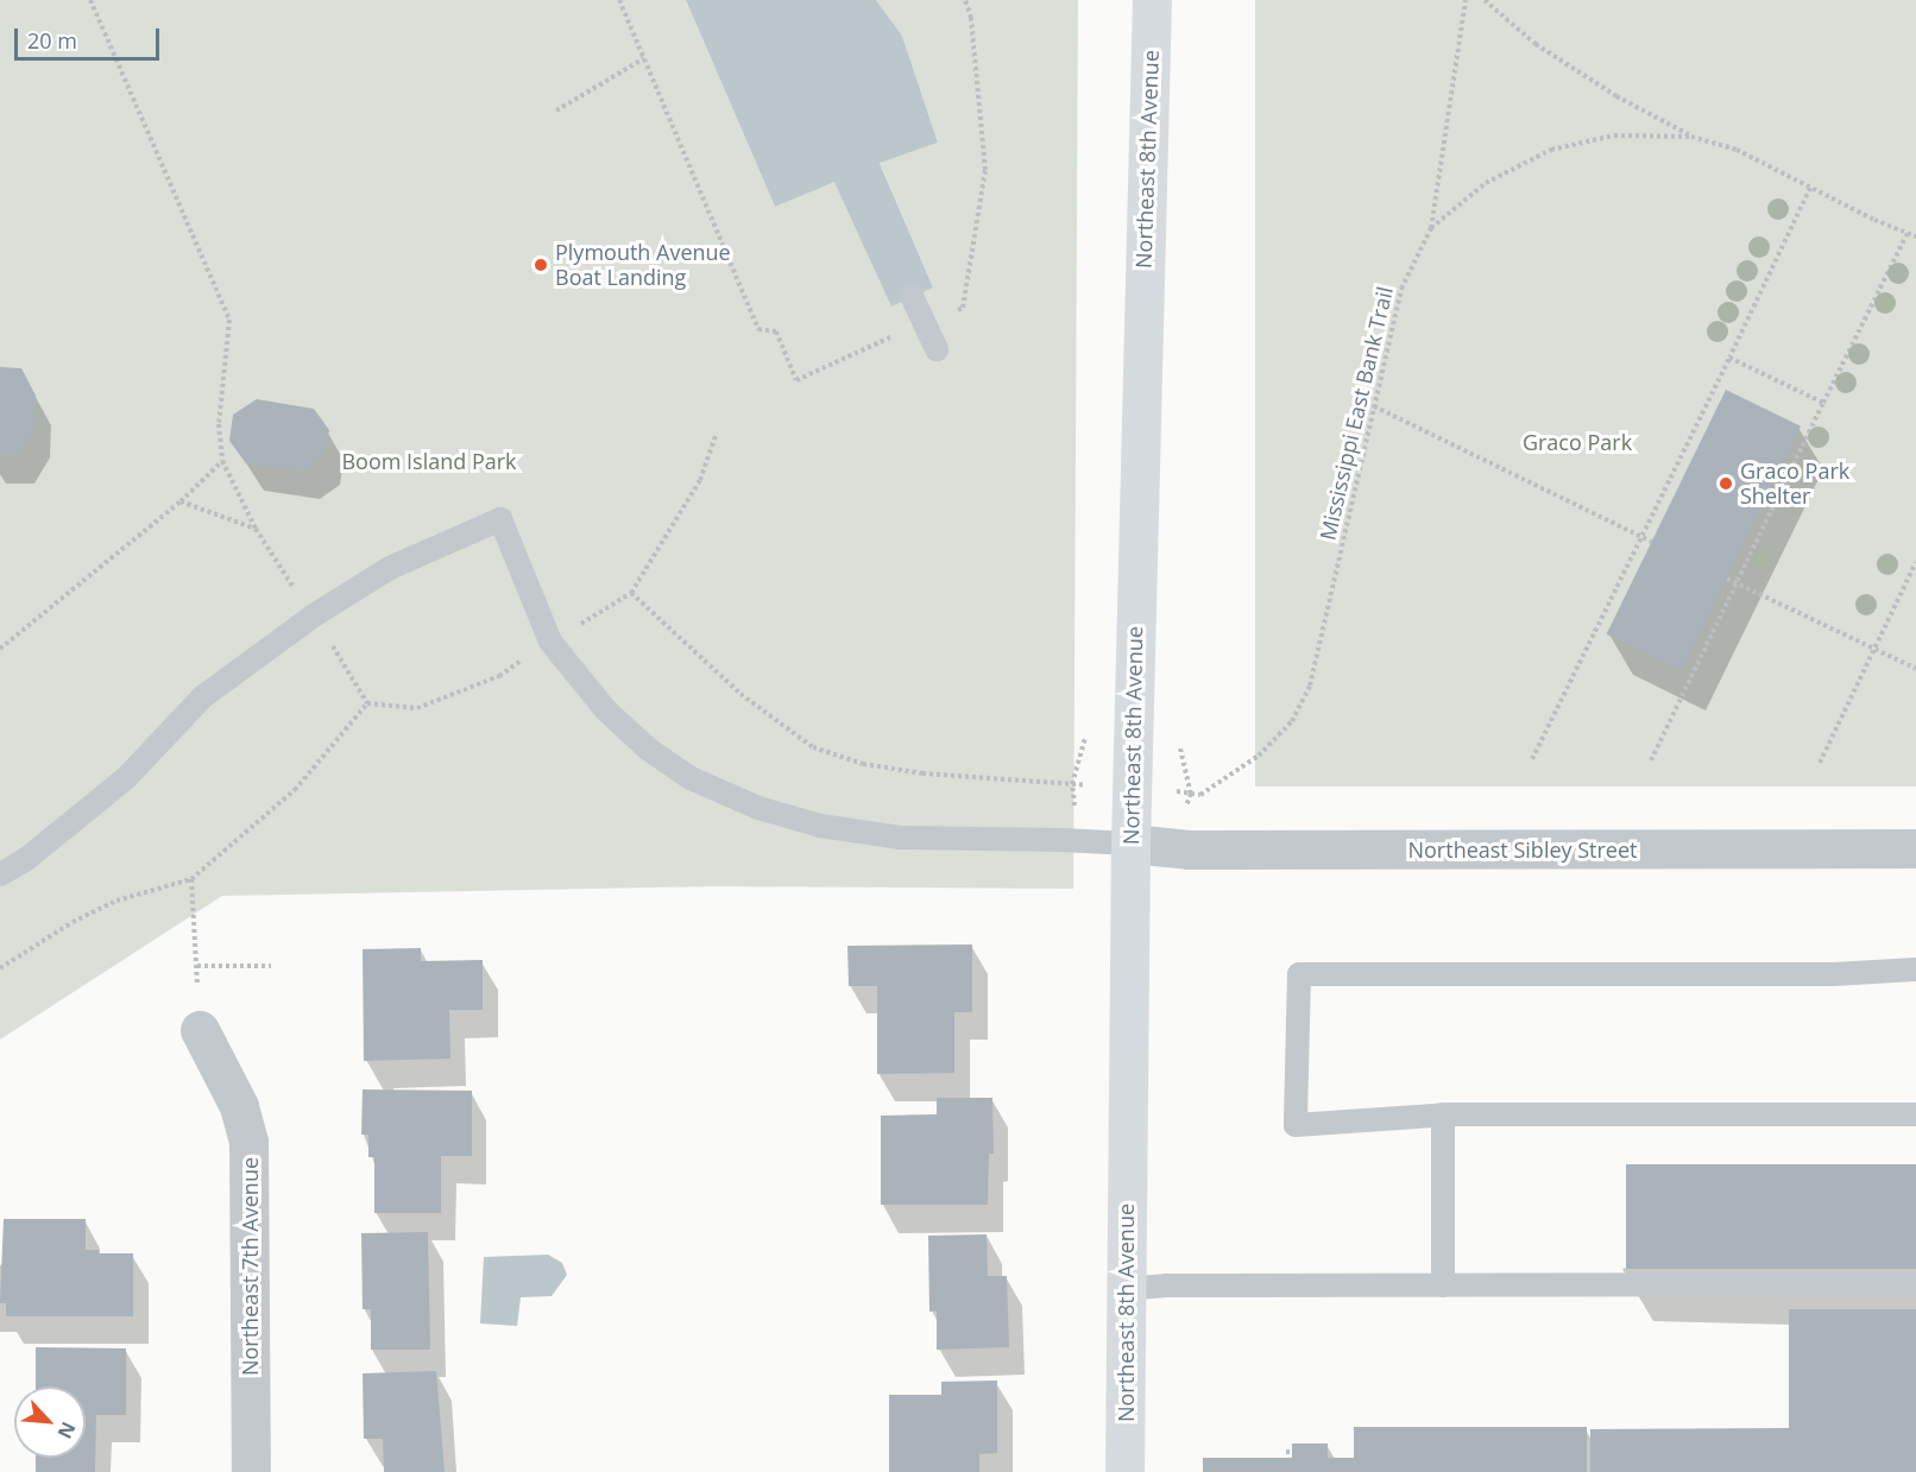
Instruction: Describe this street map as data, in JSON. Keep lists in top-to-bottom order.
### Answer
{
  "streets": {
    "main road": ["Northeast 8th Avenue"],
    "street": ["Northeast Sibley Street", "Northeast 7th Avenue"],
    "path": ["Mississippi East Bank Trail"]
  },
  "crossings": [
    ["Northeast 8th Avenue", "Mississippi East Bank Trail"],
    ["Northeast 8th Avenue", "Northeast Sibley Street"]
  ],
  "parks": ["Graco Park", "Boom Island Park"],
  "places": ["Plymouth Avenue Boat Landing", "Graco Park Shelter"],
  "scale_bar": "20 m",
  "north": "bottom right"
}
